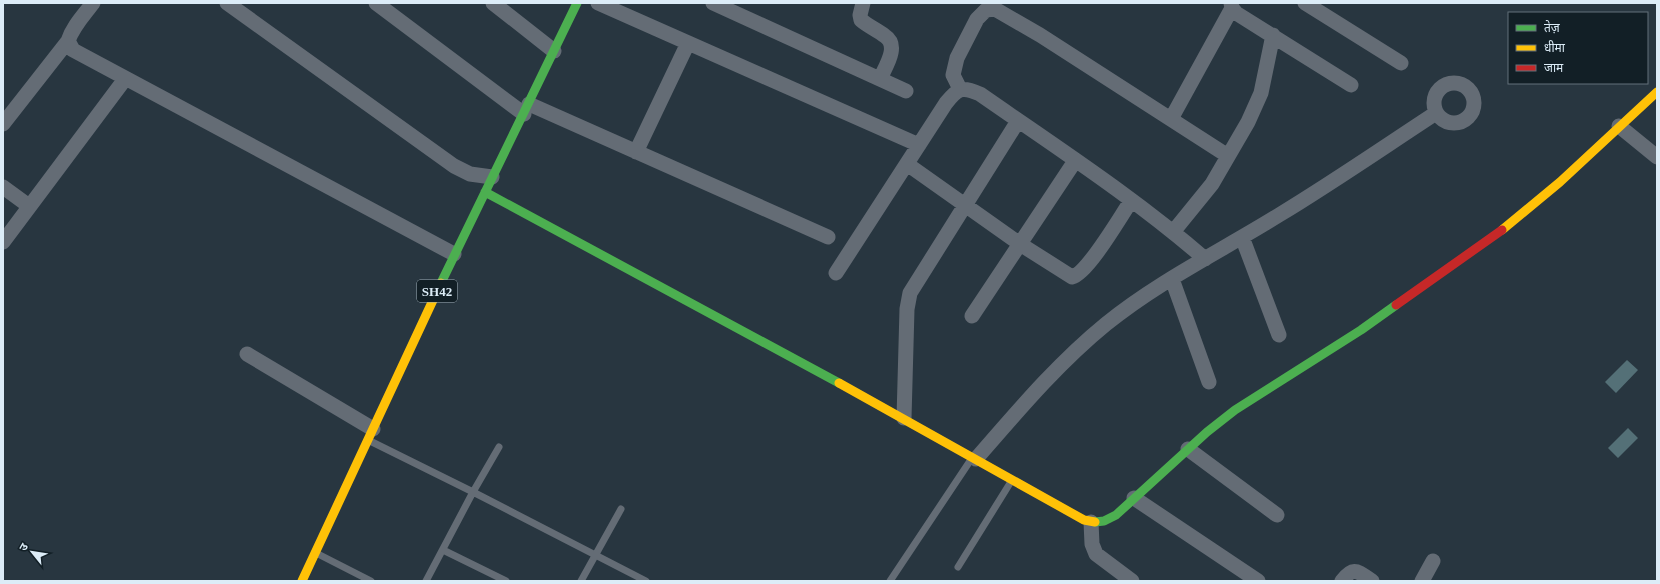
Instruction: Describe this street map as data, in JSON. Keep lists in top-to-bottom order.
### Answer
{
  "streets": {
    "street": ["SH42"]
  },
  "legend": ["तेज़", "धीमा", "जाम"],
  "north": "top left"
}
